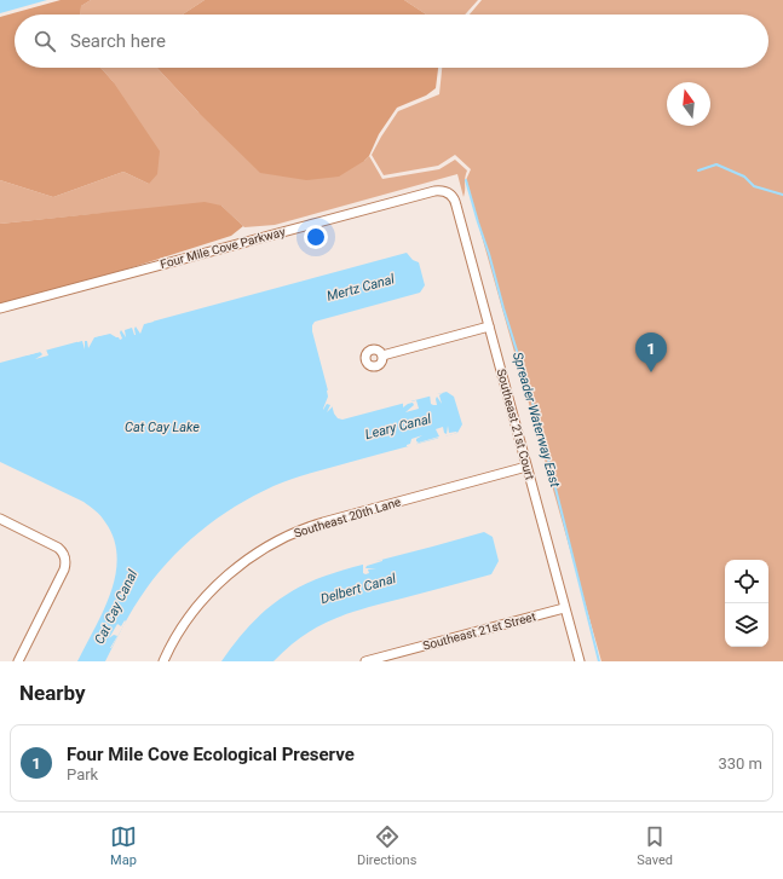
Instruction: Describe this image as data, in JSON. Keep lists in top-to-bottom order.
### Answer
{
  "streets": {
    "street": [
      "Four Mile Cove Parkway",
      "Southeast 21st Court",
      "Southeast 20th Lane",
      "Southeast 21st Street"
    ]
  },
  "crossings": [
    ["Four Mile Cove Parkway", "Southeast 21st Court"],
    ["Southeast 21st Court", "Southeast 20th Lane"],
    ["Southeast 21st Court", "Southeast 21st Street"]
  ],
  "water": [
    "Mertz Canal",
    "Spreader Waterway East",
    "Cat Cay Lake",
    "Leary Canal",
    "Delbert Canal",
    "Cat Cay Canal"
  ],
  "north": "top",
  "page": {
    "search": "Search here",
    "pins": "1",
    "heading": "Nearby",
    "list": [
      {
        "mark": "1",
        "name": "Four Mile Cove Ecological Preserve",
        "note": "Park",
        "value": "330 m"
      }
    ],
    "nav": ["Map", "Directions", "Saved"]
  }
}
